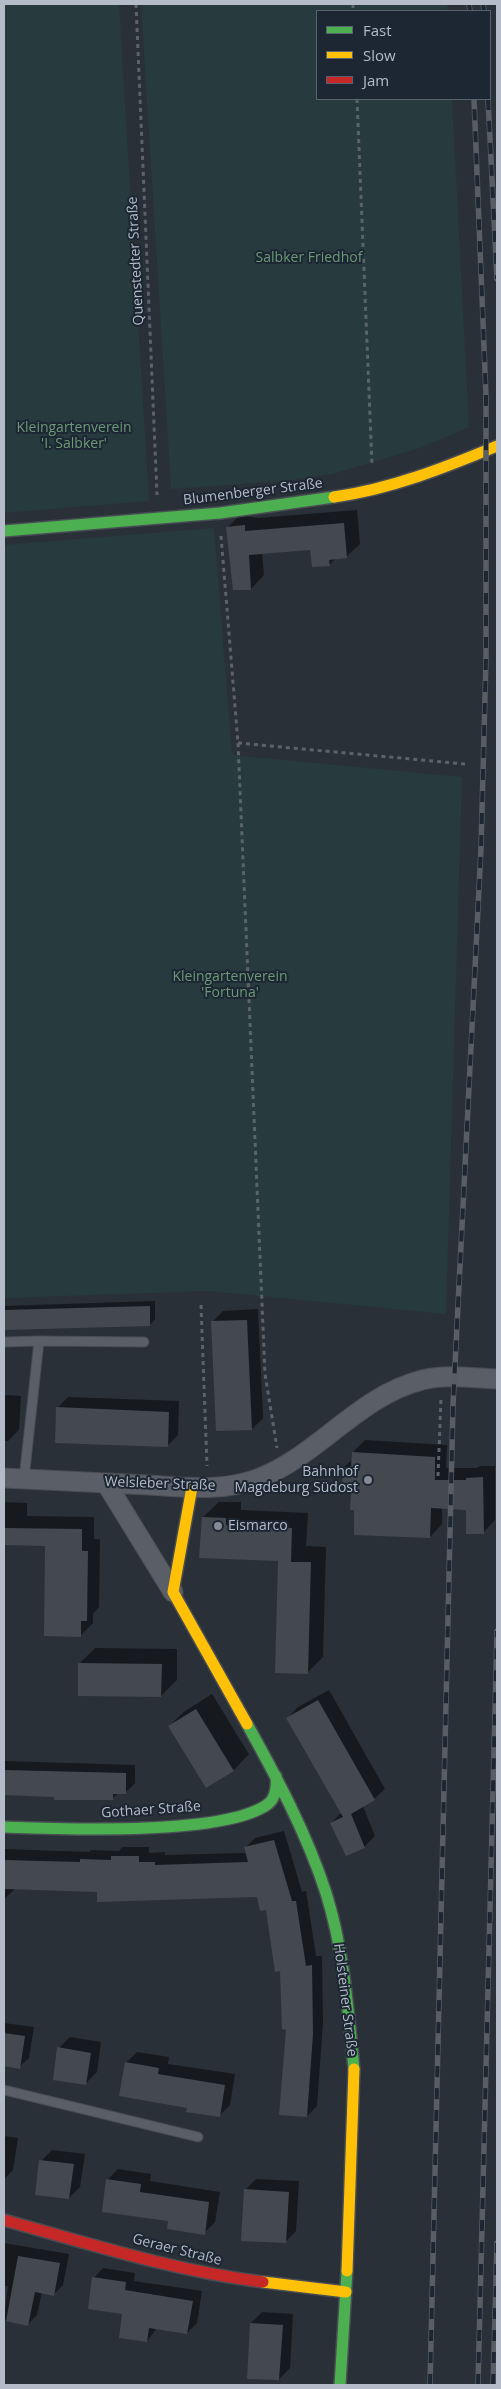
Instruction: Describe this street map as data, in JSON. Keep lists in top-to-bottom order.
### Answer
{
  "streets": {
    "street": [
      "Blumenberger Straße",
      "Welsleber Straße",
      "Gothaer Straße",
      "Holsteiner Straße",
      "Geraer Straße"
    ],
    "path": ["Quenstedter Straße"]
  },
  "crossings": [
    ["Quenstedter Straße", "Blumenberger Straße"],
    ["Welsleber Straße", "Holsteiner Straße"],
    ["Gothaer Straße", "Holsteiner Straße"],
    ["Holsteiner Straße", "Geraer Straße"]
  ],
  "parks": ["Salbker Friedhof", "Kleingartenverein 'I. Salbker'", "Kleingartenverein 'Fortuna'"],
  "places": ["Bahnhof Magdeburg Südost", "Eismarco"],
  "legend": ["Fast", "Slow", "Jam"]
}
